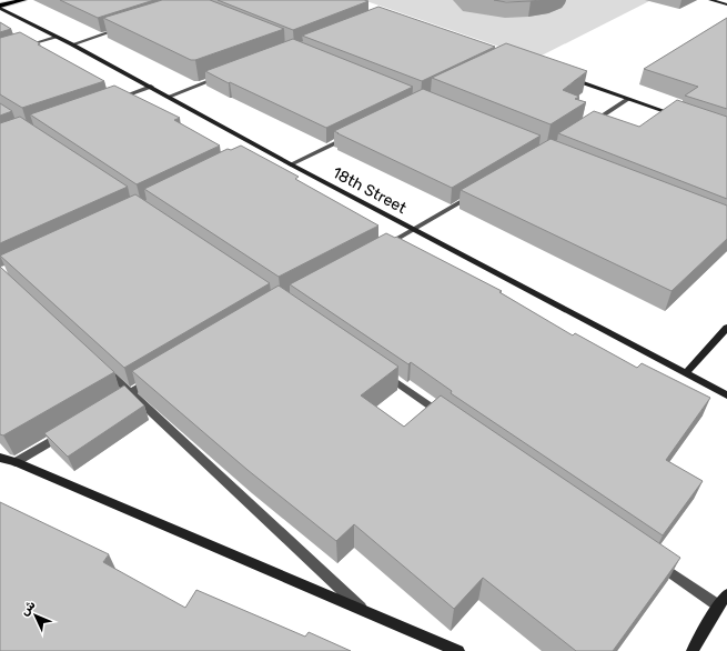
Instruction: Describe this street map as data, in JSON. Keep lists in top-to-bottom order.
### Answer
{
  "streets": {
    "street": ["18th Street"]
  },
  "north": "top left"
}
